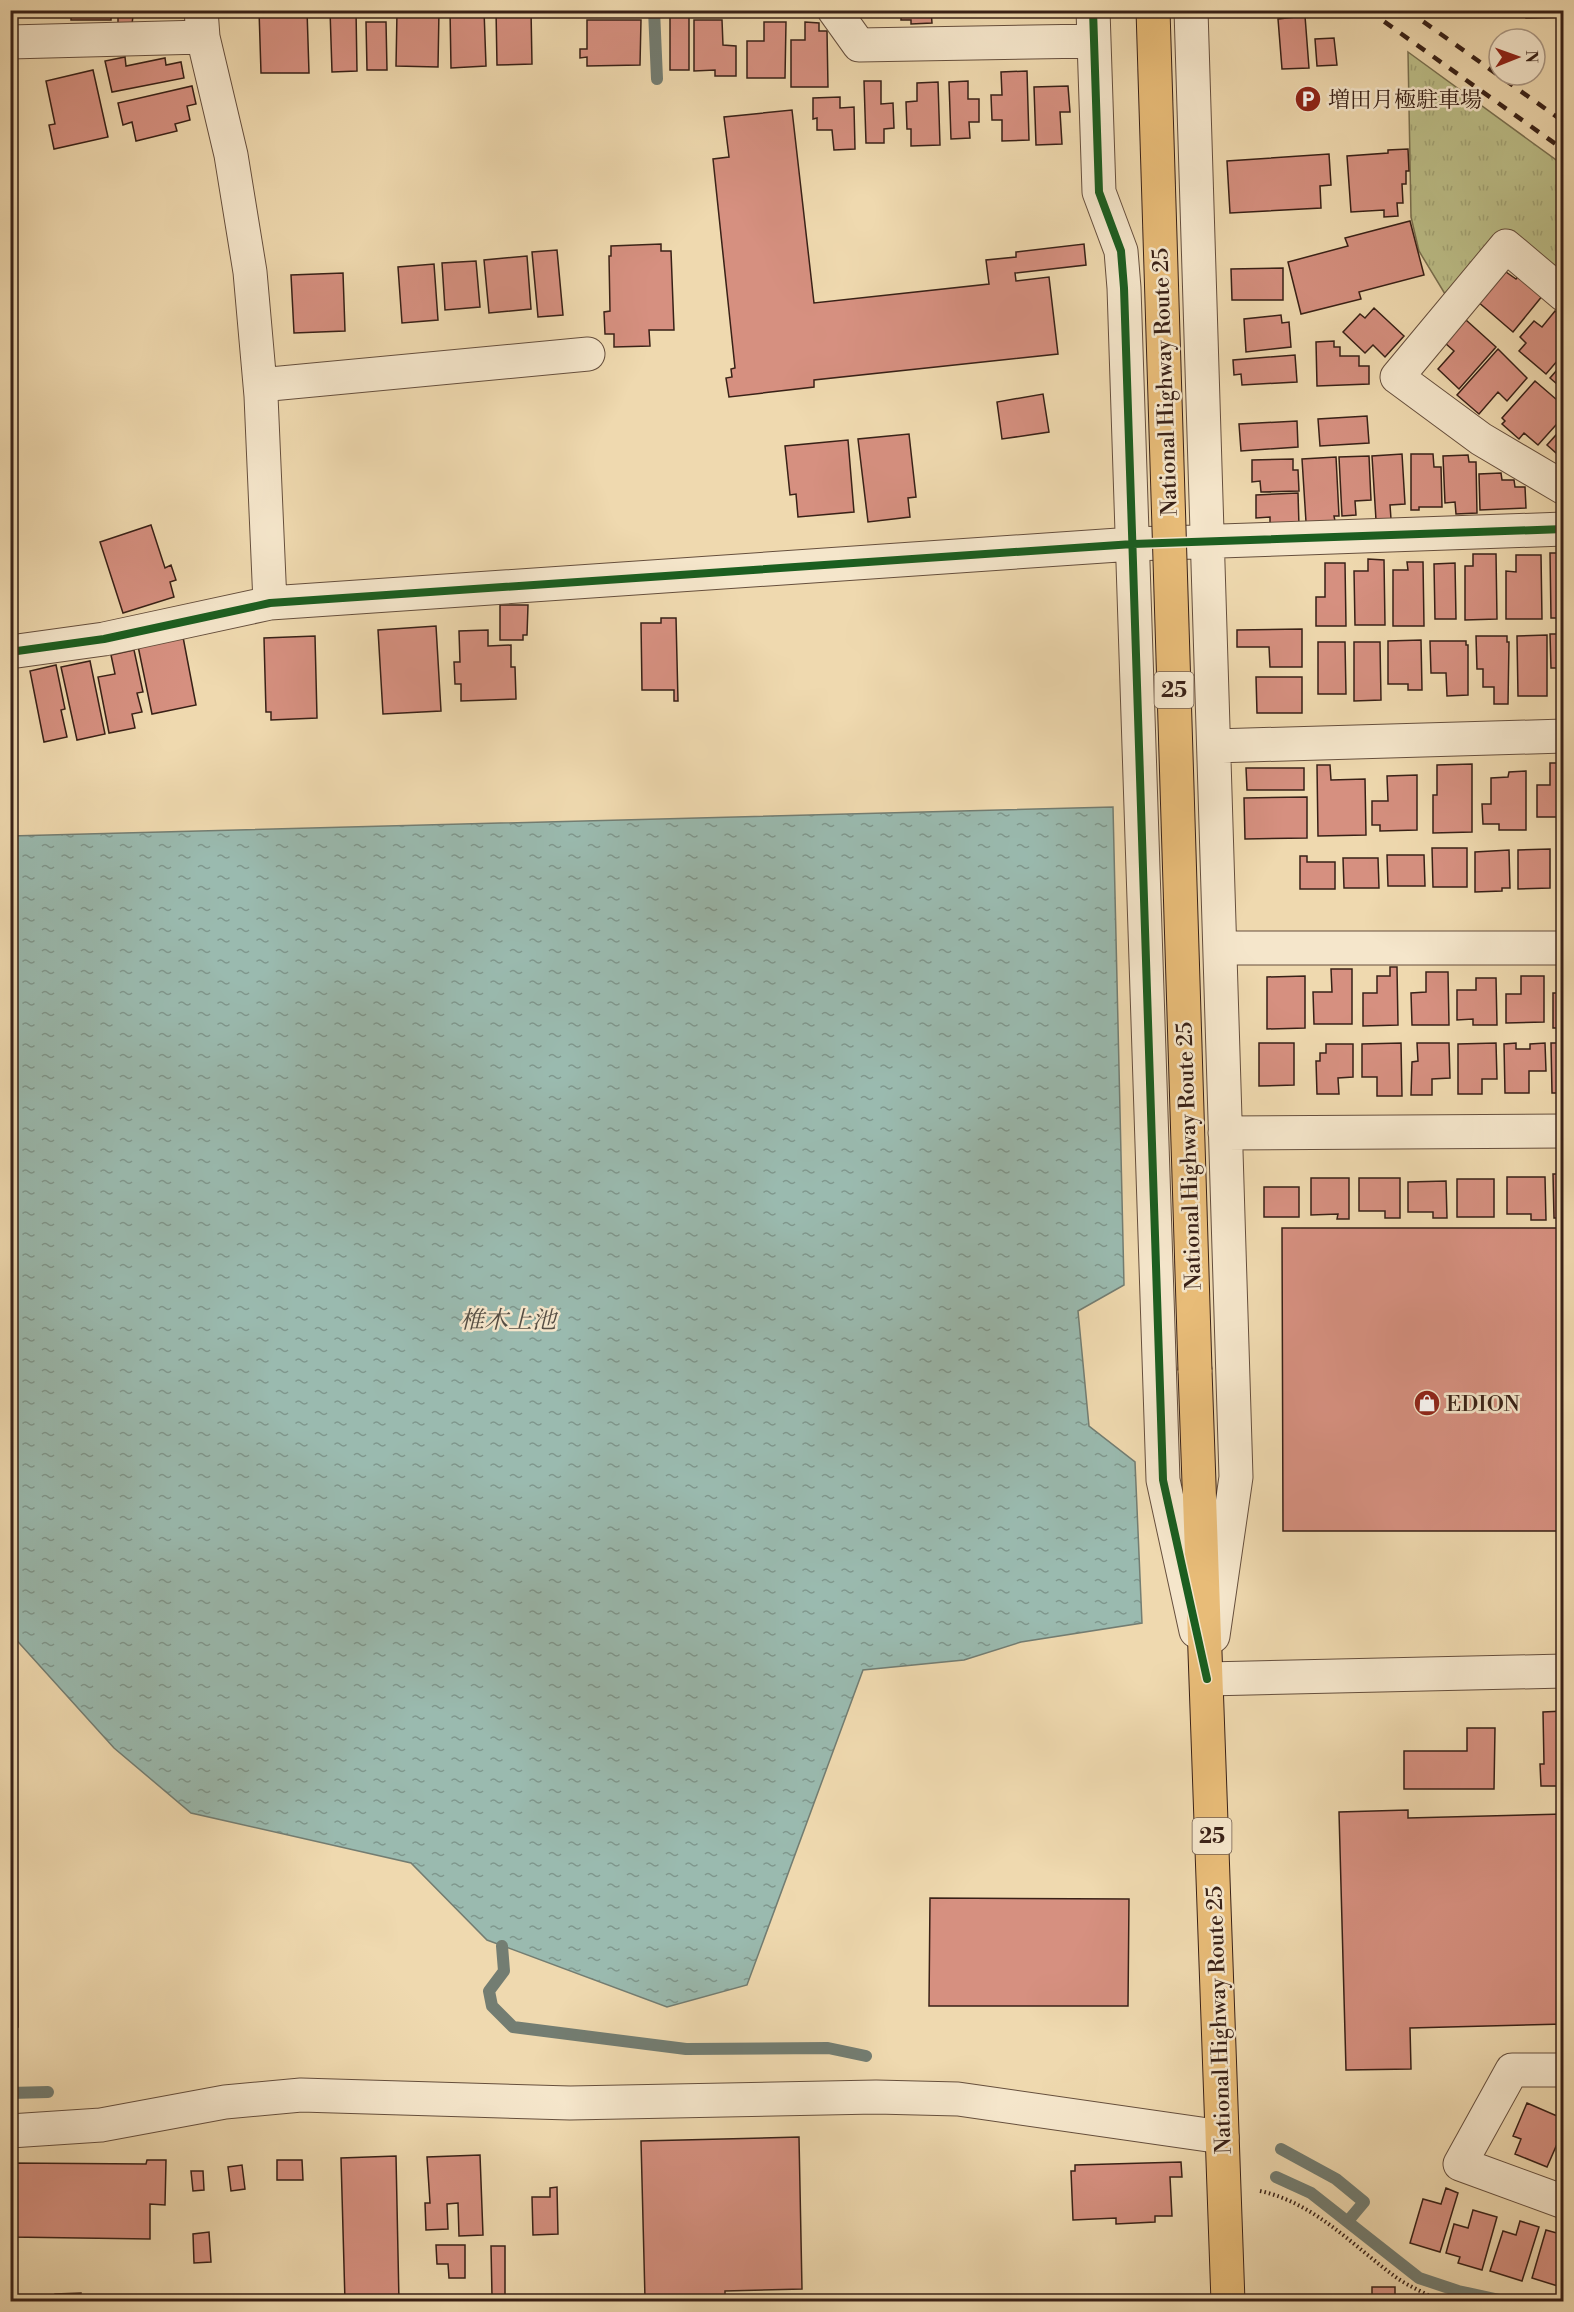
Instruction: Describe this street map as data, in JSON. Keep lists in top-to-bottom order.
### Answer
{
  "streets": {
    "highway": ["National Highway Route 25", "25"]
  },
  "water": ["椎木上池"],
  "places": {
    "parking": ["増田月極駐車場"],
    "shop": ["EDION"]
  },
  "north": "right"
}
